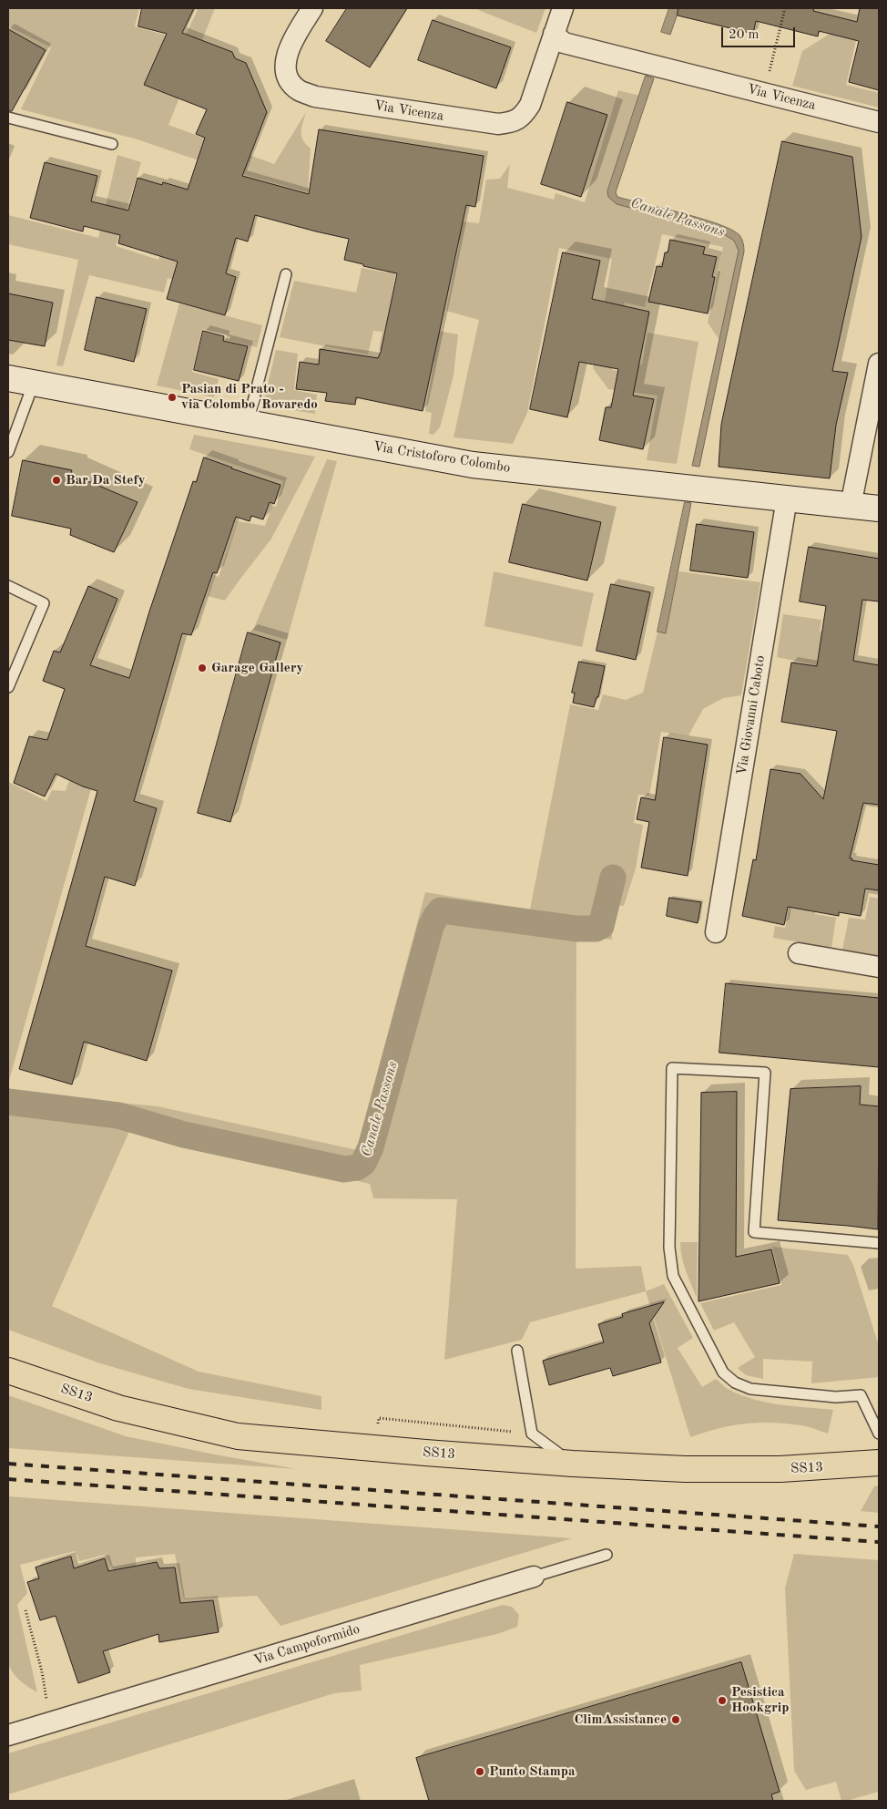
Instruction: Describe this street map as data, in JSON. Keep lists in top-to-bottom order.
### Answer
{
  "streets": {
    "main road": ["Via Cristoforo Colombo", "SS13"],
    "street": ["Via Vicenza", "Via Giovanni Caboto", "Via Campoformido"]
  },
  "crossings": [
    ["Via Cristoforo Colombo", "Via Giovanni Caboto"]
  ],
  "water": ["Canale Passons"],
  "places": [
    "Pasian di Prato - via Colombo/Rovaredo",
    "Bar Da Stefy",
    "Garage Gallery",
    "Pesistica Hookgrip",
    "ClimAssistance",
    "Punto Stampa"
  ],
  "scale_bar": "20 m"
}
